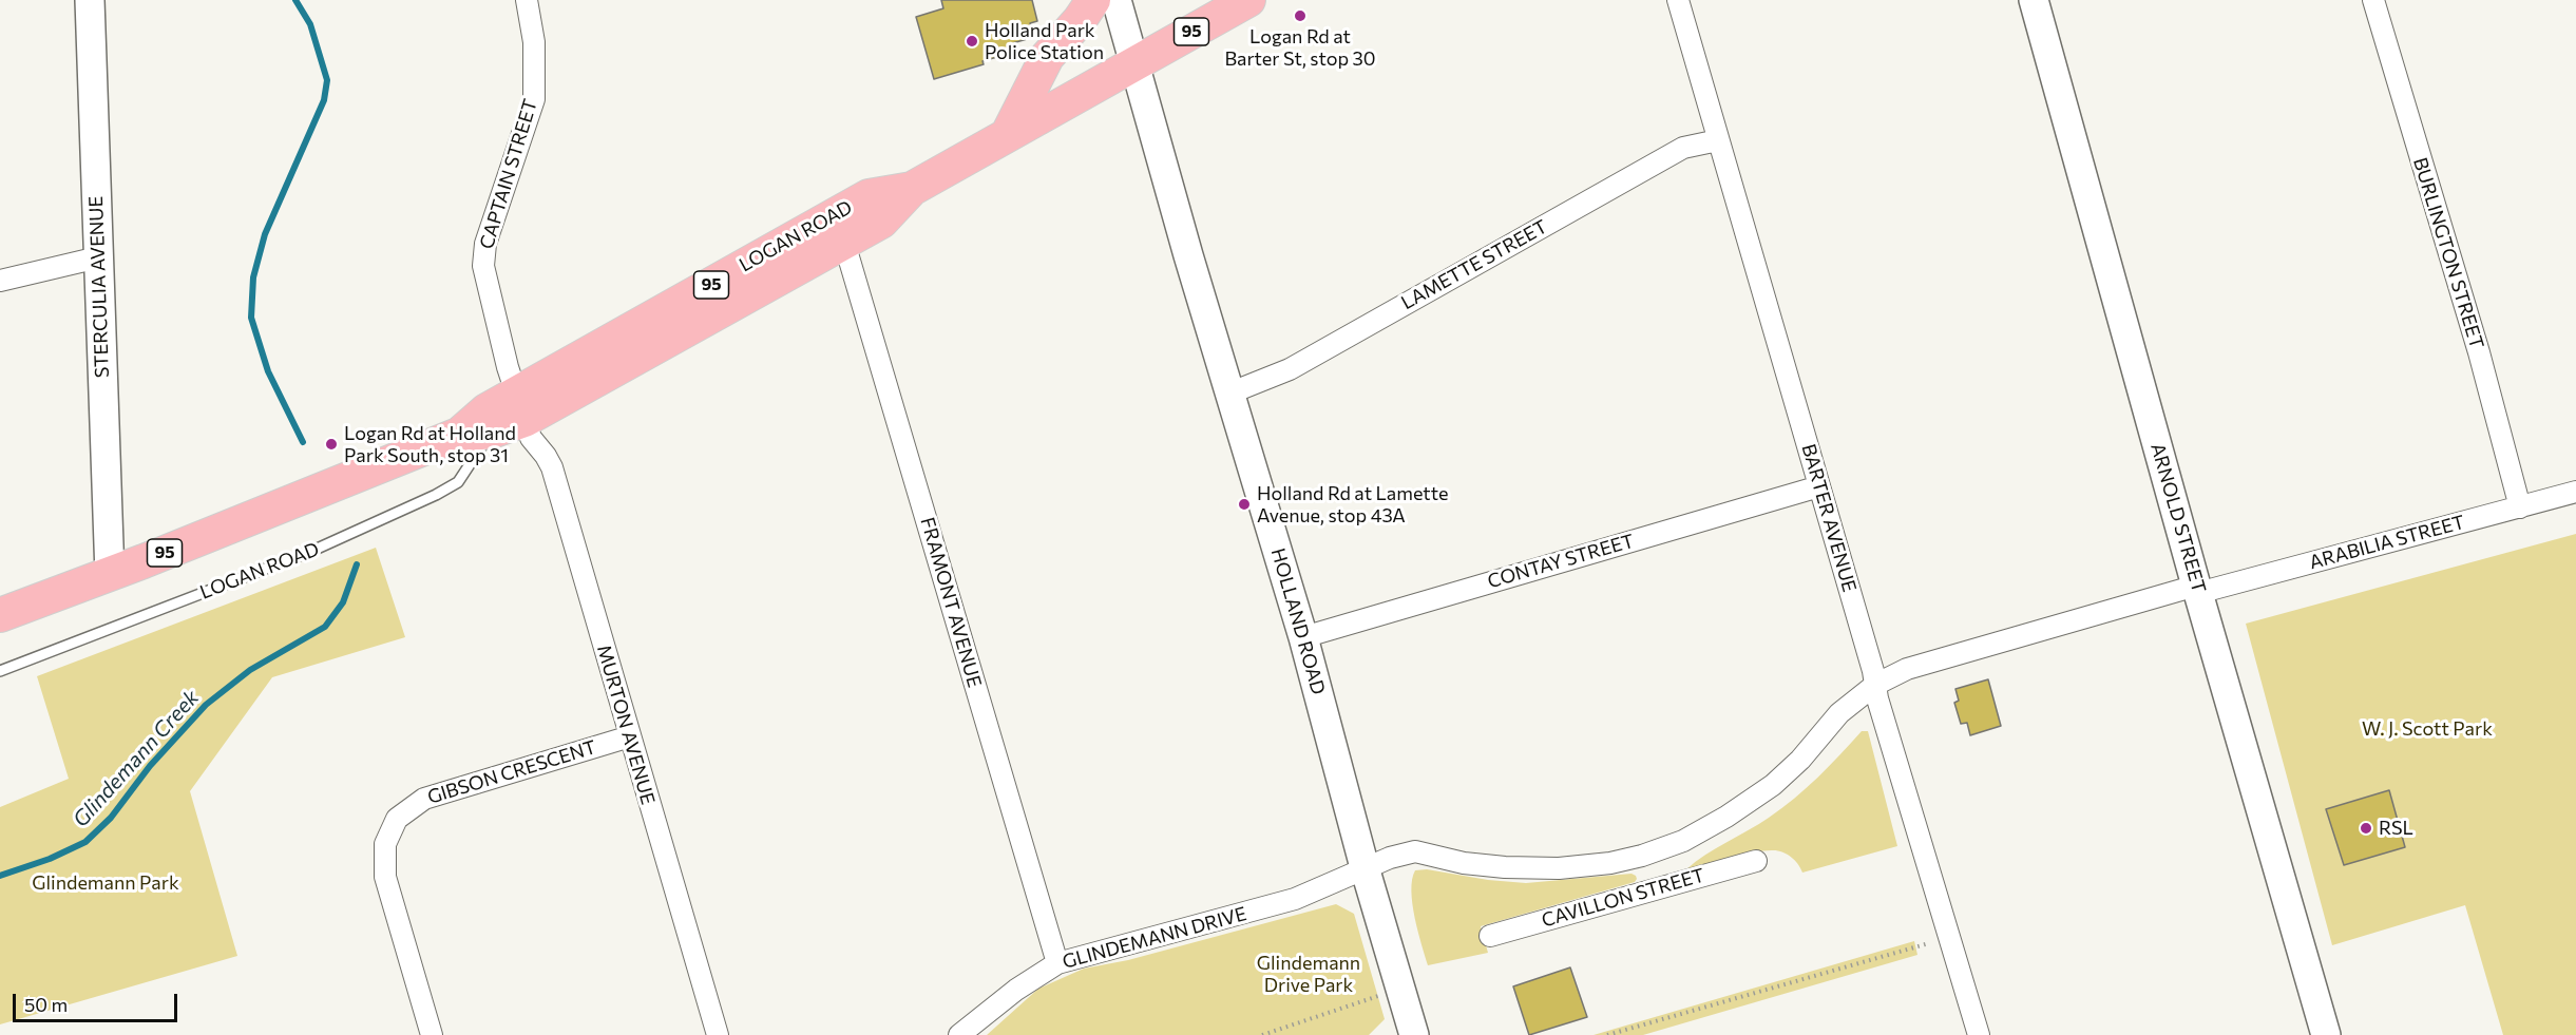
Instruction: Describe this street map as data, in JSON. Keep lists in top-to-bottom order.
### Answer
{
  "streets": {
    "main road": ["95", "LOGAN ROAD"],
    "street": [
      "CAPTAIN STREET",
      "BURLINGTON STREET",
      "LAMETTE STREET",
      "STERCULIA AVENUE",
      "BARTER AVENUE",
      "ARNOLD STREET",
      "ARABILIA STREET",
      "CONTAY STREET",
      "FRAMONT AVENUE",
      "HOLLAND ROAD",
      "MURTON AVENUE",
      "GIBSON CRESCENT",
      "CAVILLON STREET",
      "GLINDEMANN DRIVE"
    ]
  },
  "crossings": [
    ["CAPTAIN STREET", "LOGAN ROAD"],
    ["CAPTAIN STREET", "MURTON AVENUE"],
    ["LOGAN ROAD", "STERCULIA AVENUE"],
    ["LOGAN ROAD", "FRAMONT AVENUE"],
    ["LOGAN ROAD", "HOLLAND ROAD"],
    ["LOGAN ROAD", "MURTON AVENUE"],
    ["BURLINGTON STREET", "ARABILIA STREET"],
    ["LAMETTE STREET", "BARTER AVENUE"],
    ["LAMETTE STREET", "HOLLAND ROAD"],
    ["BARTER AVENUE", "ARABILIA STREET"],
    ["BARTER AVENUE", "CONTAY STREET"],
    ["BARTER AVENUE", "CAVILLON STREET"],
    ["ARNOLD STREET", "ARABILIA STREET"],
    ["ARABILIA STREET", "CAVILLON STREET"],
    ["CONTAY STREET", "HOLLAND ROAD"],
    ["FRAMONT AVENUE", "GLINDEMANN DRIVE"],
    ["HOLLAND ROAD", "CAVILLON STREET"],
    ["HOLLAND ROAD", "GLINDEMANN DRIVE"],
    ["MURTON AVENUE", "GIBSON CRESCENT"],
    ["CAVILLON STREET", "GLINDEMANN DRIVE"]
  ],
  "water": ["Glindemann Creek"],
  "parks": ["W. J. Scott Park", "Glindemann Park", "Glindemann Drive Park"],
  "places": [
    "Logan Rd at Barter St, stop 30",
    "Holland Park Police Station",
    "Logan Rd at Holland Park South, stop 31",
    "Holland Rd at Lamette Avenue, stop 43A",
    "RSL"
  ],
  "scale_bar": "50 m"
}
